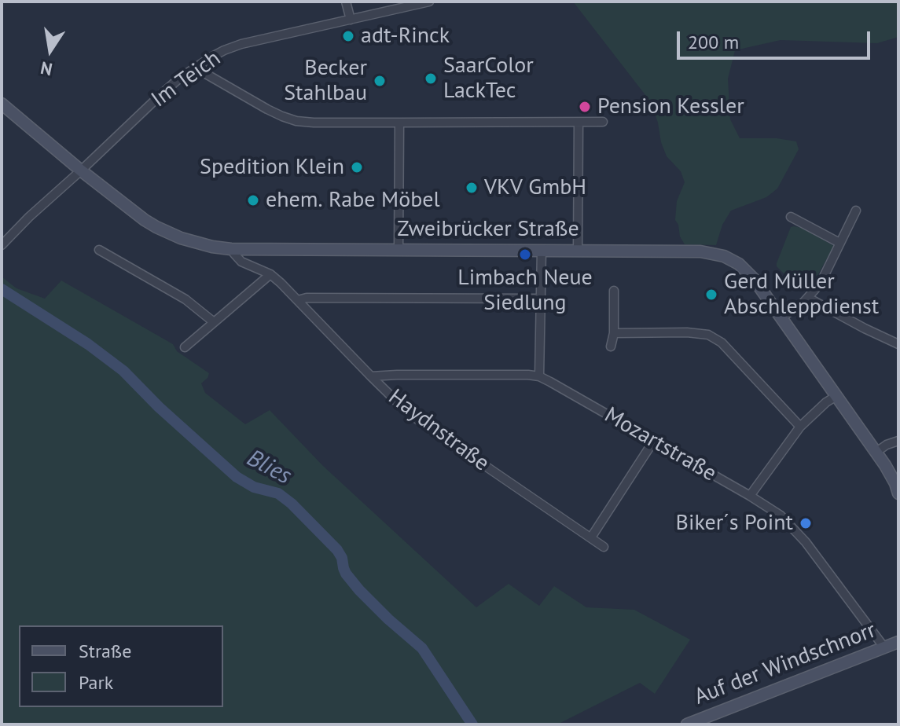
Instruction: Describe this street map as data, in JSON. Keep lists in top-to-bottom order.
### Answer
{
  "streets": {
    "street": [
      "Im Teich",
      "Zweibrücker Straße",
      "Haydnstraße",
      "Mozartstraße",
      "Auf der Windschnorr"
    ]
  },
  "crossings": [
    ["Im Teich", "Zweibrücker Straße"],
    ["Zweibrücker Straße", "Haydnstraße"],
    ["Haydnstraße", "Mozartstraße"],
    ["Mozartstraße", "Auf der Windschnorr"]
  ],
  "water": ["Blies"],
  "places": [
    "adt-Rinck",
    "SaarColor LackTec",
    "Becker Stahlbau",
    "Pension Kessler",
    "Spedition Klein",
    "VKV GmbH",
    "ehem. Rabe Möbel",
    "Limbach Neue Siedlung",
    "Gerd Müller Abschleppdienst",
    "Biker´s Point"
  ],
  "legend": ["Straße", "Park"],
  "scale_bar": "200 m",
  "north": "bottom"
}
